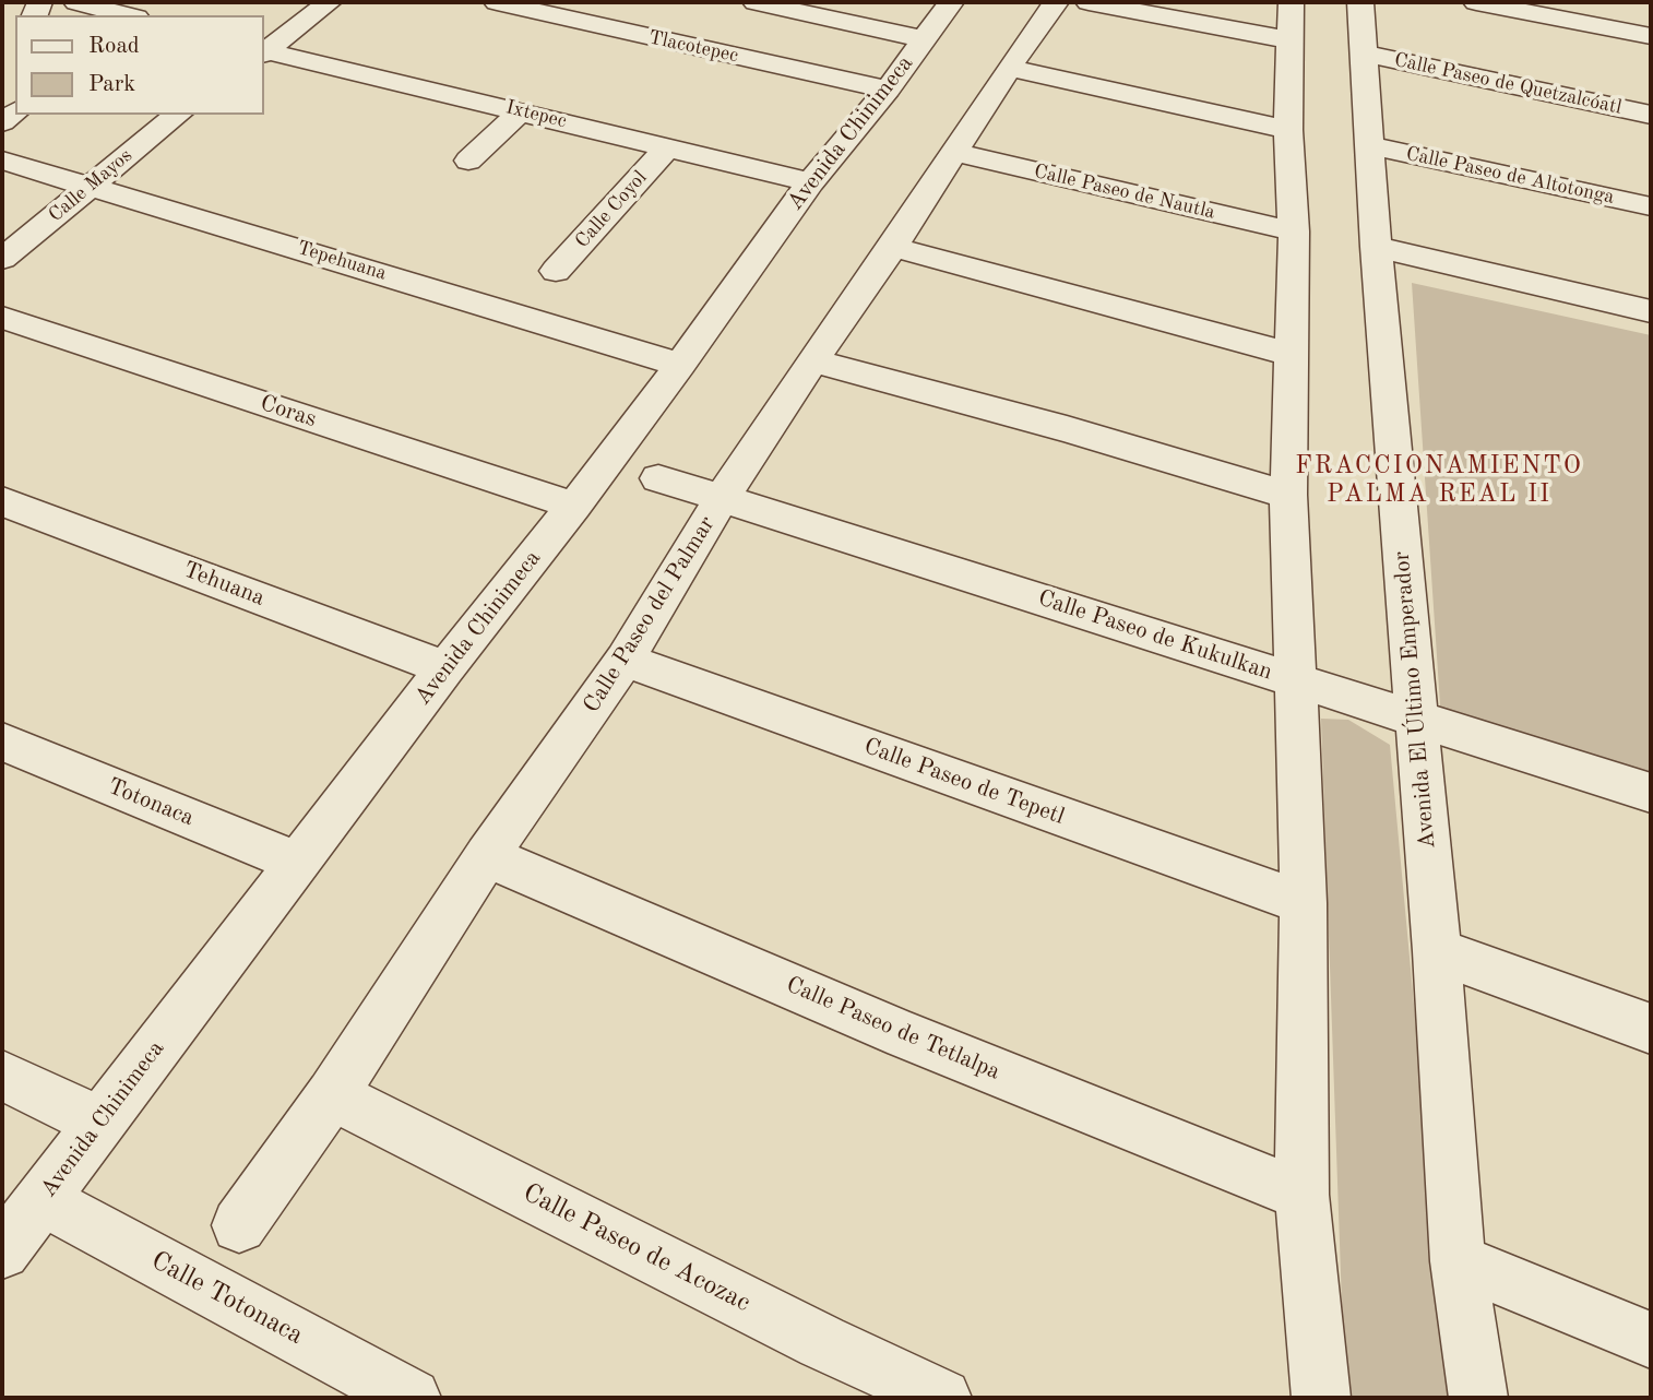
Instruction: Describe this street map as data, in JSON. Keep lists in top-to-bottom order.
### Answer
{
  "streets": {
    "street": [
      "Tlacotepec",
      "Calle Paseo de Quetzalcóatl",
      "Ixtepec",
      "Avenida Chinimeca",
      "Calle Paseo de Altotonga",
      "Calle Mayos",
      "Calle Paseo de Nautla",
      "Calle Coyol",
      "Tepehuana",
      "Coras",
      "Tehuana",
      "Calle Paseo del Palmar",
      "Calle Paseo de Kukulkan",
      "Avenida El Último Emperador",
      "Calle Paseo de Tepetl",
      "Totonaca",
      "Calle Paseo de Tetlalpa",
      "Calle Paseo de Acozac",
      "Calle Totonaca"
    ]
  },
  "crossings": [
    ["Tlacotepec", "Avenida Chinimeca"],
    ["Calle Paseo de Quetzalcóatl", "Avenida El Último Emperador"],
    ["Ixtepec", "Avenida Chinimeca"],
    ["Ixtepec", "Calle Coyol"],
    ["Avenida Chinimeca", "Tepehuana"],
    ["Avenida Chinimeca", "Coras"],
    ["Avenida Chinimeca", "Tehuana"],
    ["Avenida Chinimeca", "Totonaca"],
    ["Avenida Chinimeca", "Calle Totonaca"],
    ["Calle Paseo de Altotonga", "Avenida El Último Emperador"],
    ["Calle Mayos", "Tepehuana"],
    ["Calle Paseo de Nautla", "Calle Paseo del Palmar"],
    ["Calle Paseo del Palmar", "Calle Paseo de Kukulkan"],
    ["Calle Paseo del Palmar", "Calle Paseo de Tepetl"],
    ["Calle Paseo del Palmar", "Calle Paseo de Tetlalpa"],
    ["Calle Paseo del Palmar", "Calle Paseo de Acozac"],
    ["Calle Paseo de Kukulkan", "Avenida El Último Emperador"]
  ],
  "districts": ["FRACCIONAMIENTO PALMA REAL II"],
  "legend": ["Road", "Park"]
}
